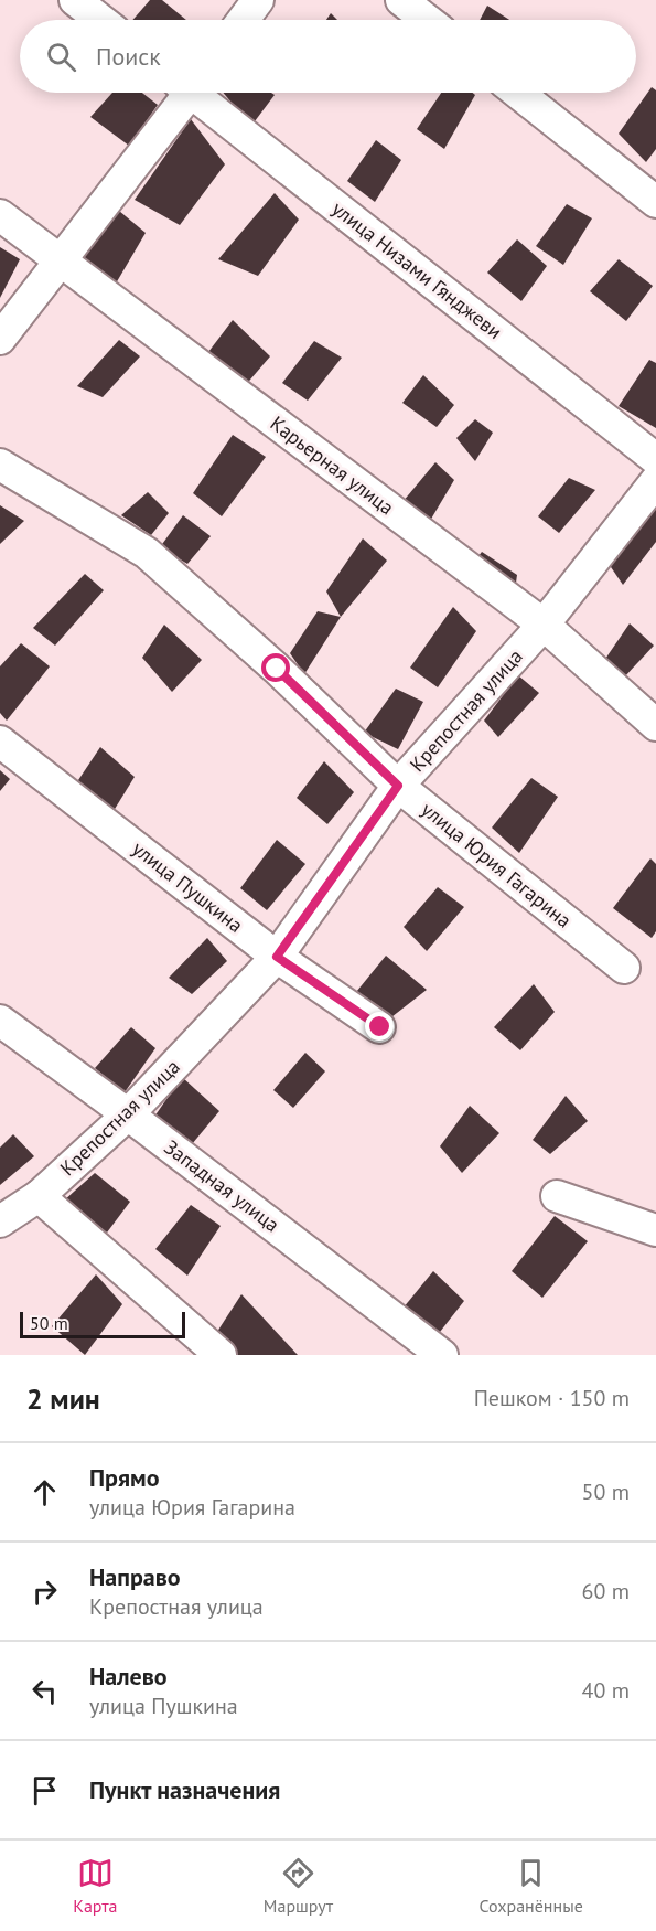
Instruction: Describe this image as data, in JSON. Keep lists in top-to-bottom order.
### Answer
{
  "streets": {
    "street": [
      "улица Низами Гянджеви",
      "Карьерная улица",
      "Крепостная улица",
      "улица Юрия Гагарина",
      "улица Пушкина",
      "Западная улица"
    ]
  },
  "crossings": [
    ["Карьерная улица", "Крепостная улица"],
    ["Крепостная улица", "улица Юрия Гагарина"],
    ["Крепостная улица", "улица Пушкина"],
    ["Крепостная улица", "Западная улица"]
  ],
  "scale_bar": "50 m",
  "page": {
    "search": "Поиск",
    "scale": "50 m",
    "heading": ["2 мин", "Пешком · 150 m"],
    "list": [
      ["Прямо", "улица Юрия Гагарина", "50 m"],
      ["Направо", "Крепостная улица", "60 m"],
      ["Налево", "улица Пушкина", "40 m"],
      "Пункт назначения"
    ],
    "nav": ["Карта", "Маршрут", "Сохранённые"]
  }
}
